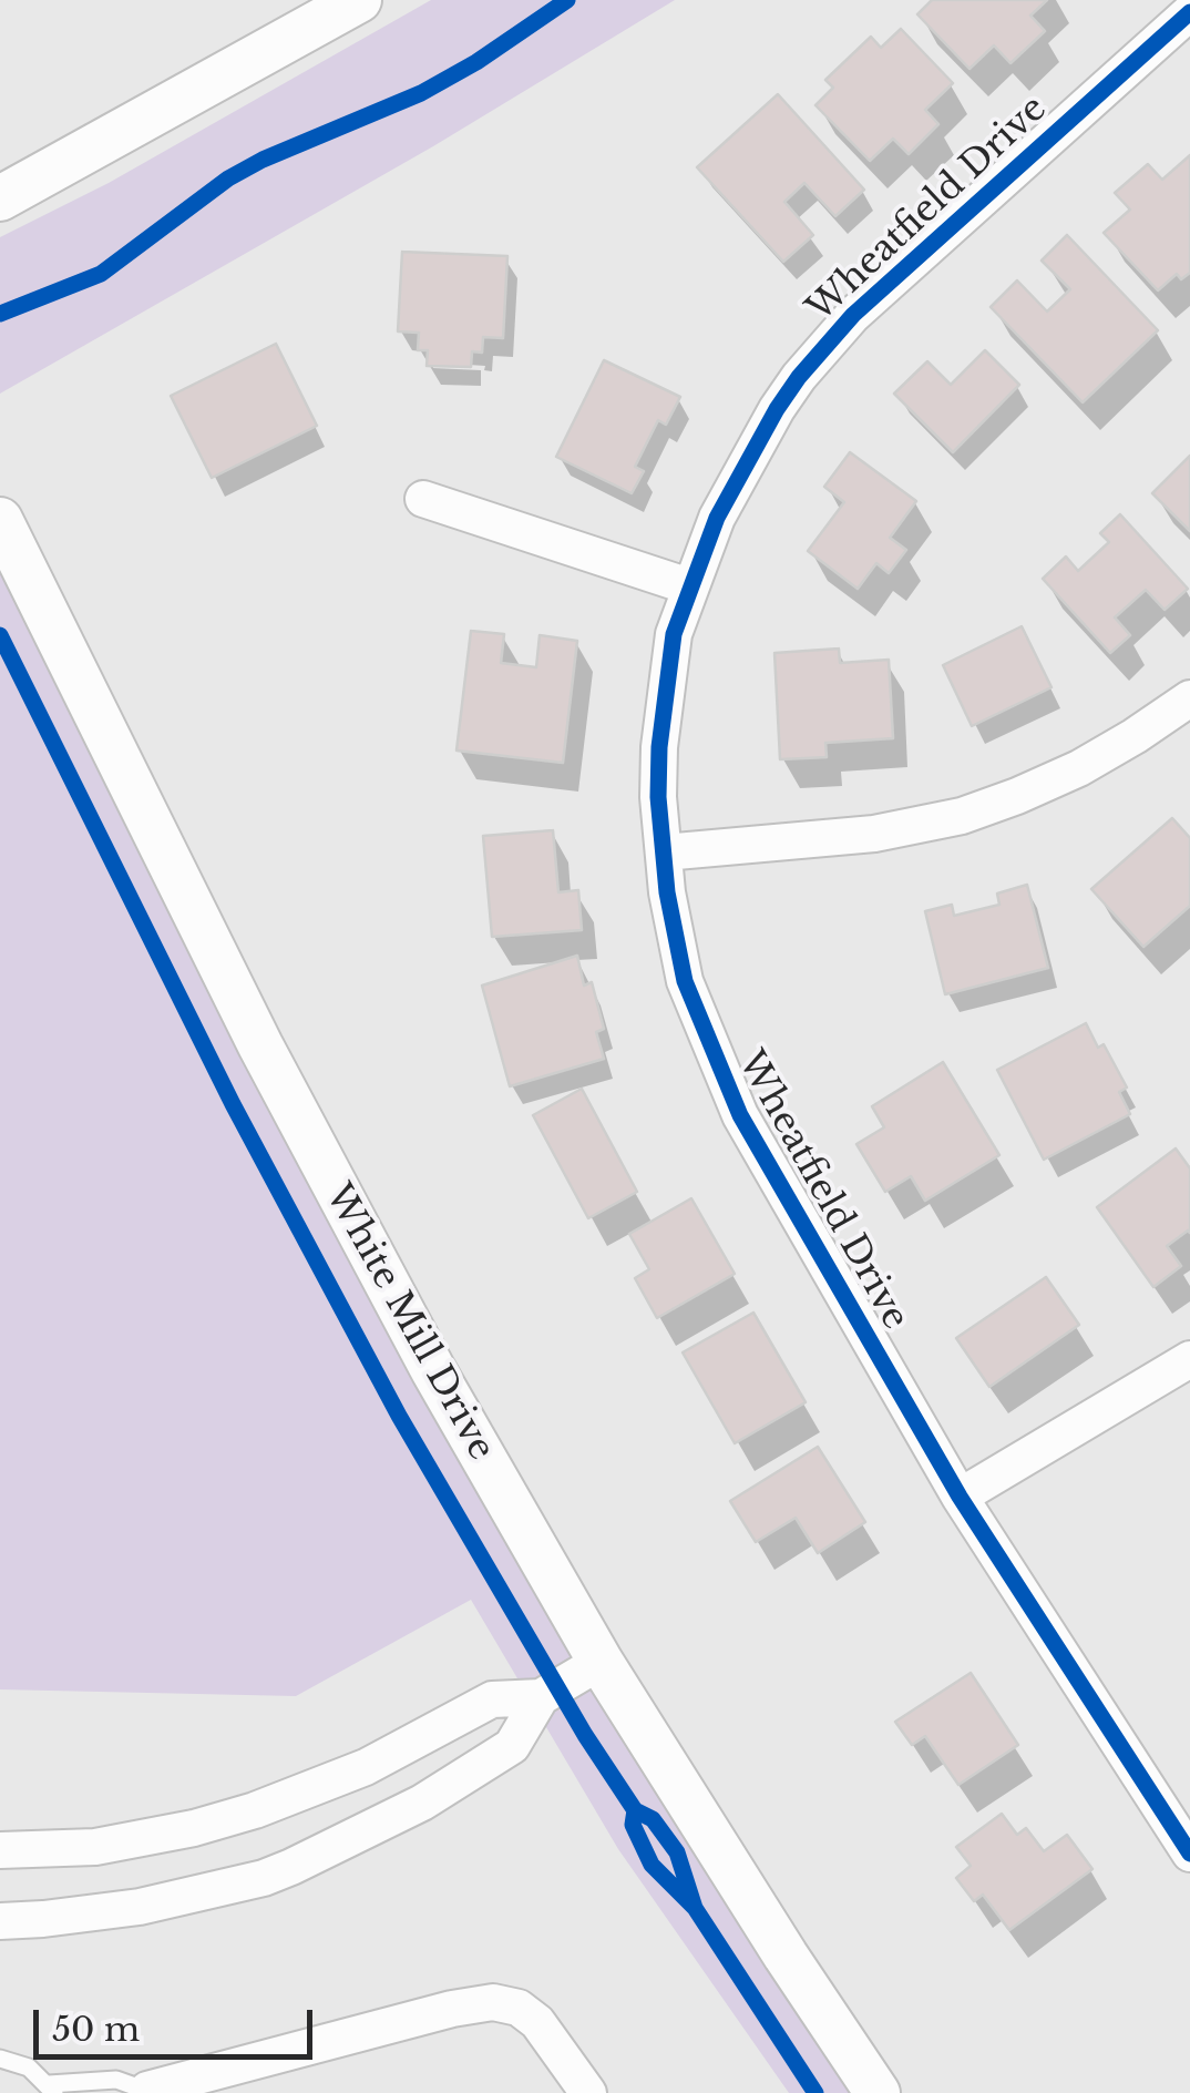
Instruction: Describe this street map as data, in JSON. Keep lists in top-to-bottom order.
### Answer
{
  "streets": {
    "street": ["Wheatfield Drive", "White Mill Drive"]
  },
  "scale_bar": "50 m"
}
